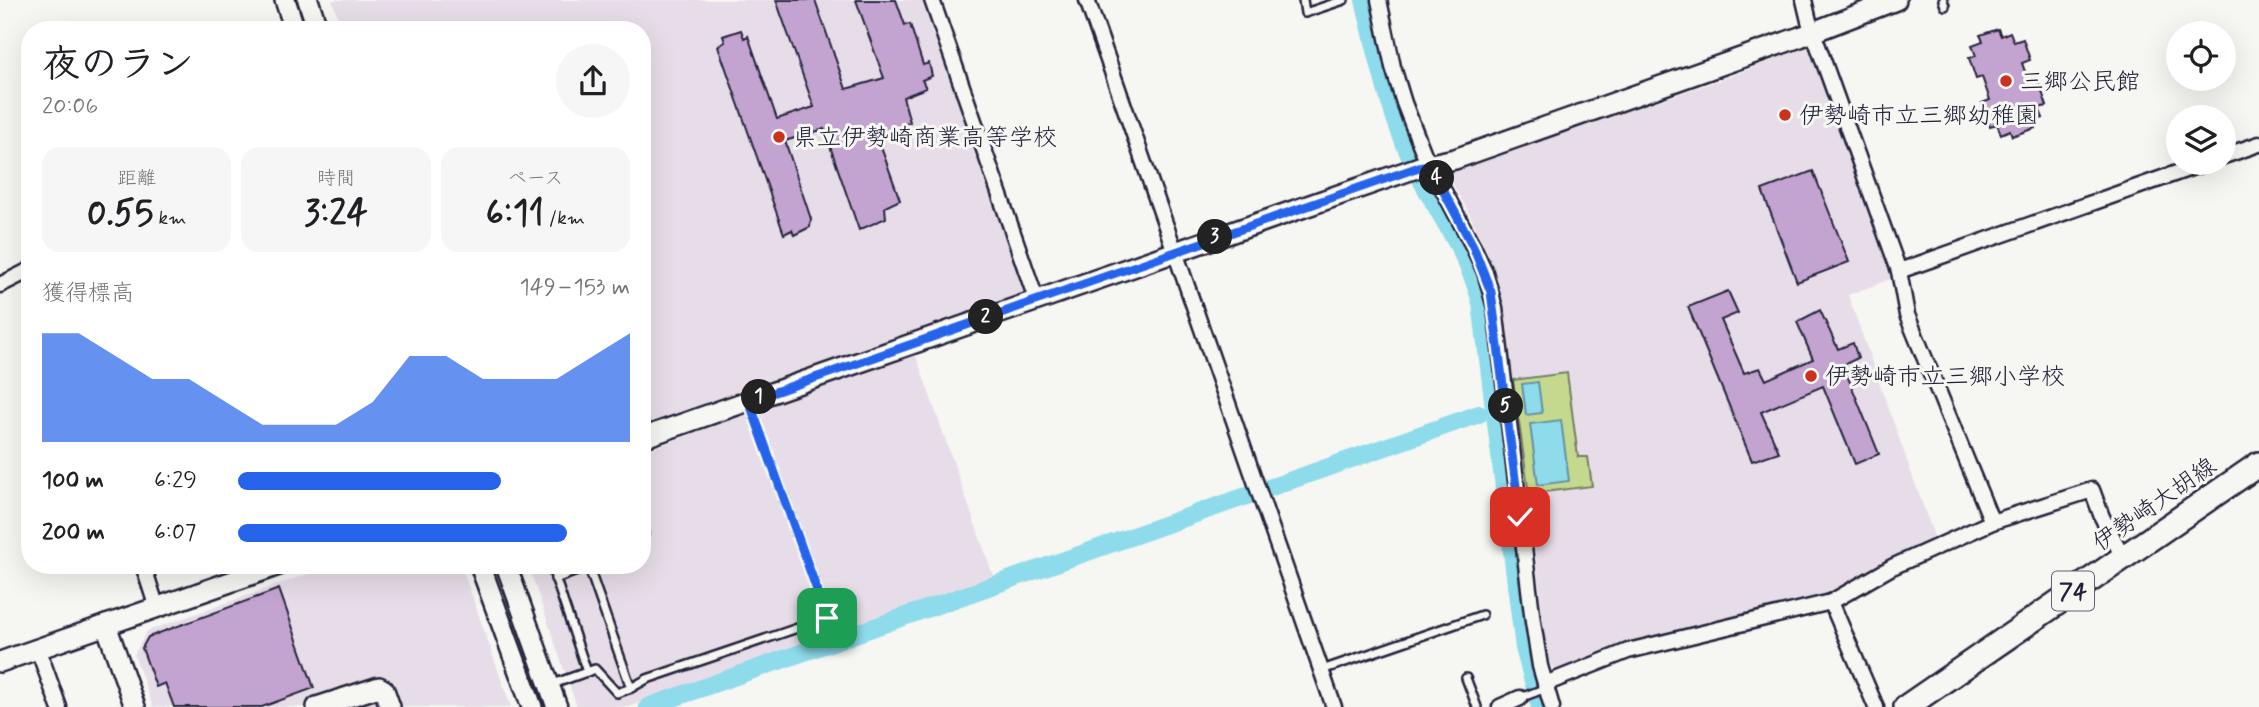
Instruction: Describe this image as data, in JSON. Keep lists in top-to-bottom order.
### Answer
{
  "streets": {
    "main road": ["伊勢崎大胡線", "74"]
  },
  "places": [
    "三郷公民館",
    "伊勢崎市立三郷幼稚園",
    "県立伊勢崎商業高等学校",
    "伊勢崎市立三郷小学校"
  ],
  "page": {
    "heading": ["夜のラン", "20:06"],
    "stats": [
      ["距離", "0.55 km"],
      ["時間", "3:24"],
      ["ペース", "6:11 /km"]
    ],
    "pins": [
      "4",
      "3",
      "2",
      "1",
      "5"
    ],
    "chart": ["獲得標高", "149–153 m"],
    "list": [
      {
        "name": "100 m",
        "note": "6:29"
      },
      {
        "name": "200 m",
        "note": "6:07"
      }
    ]
  }
}
